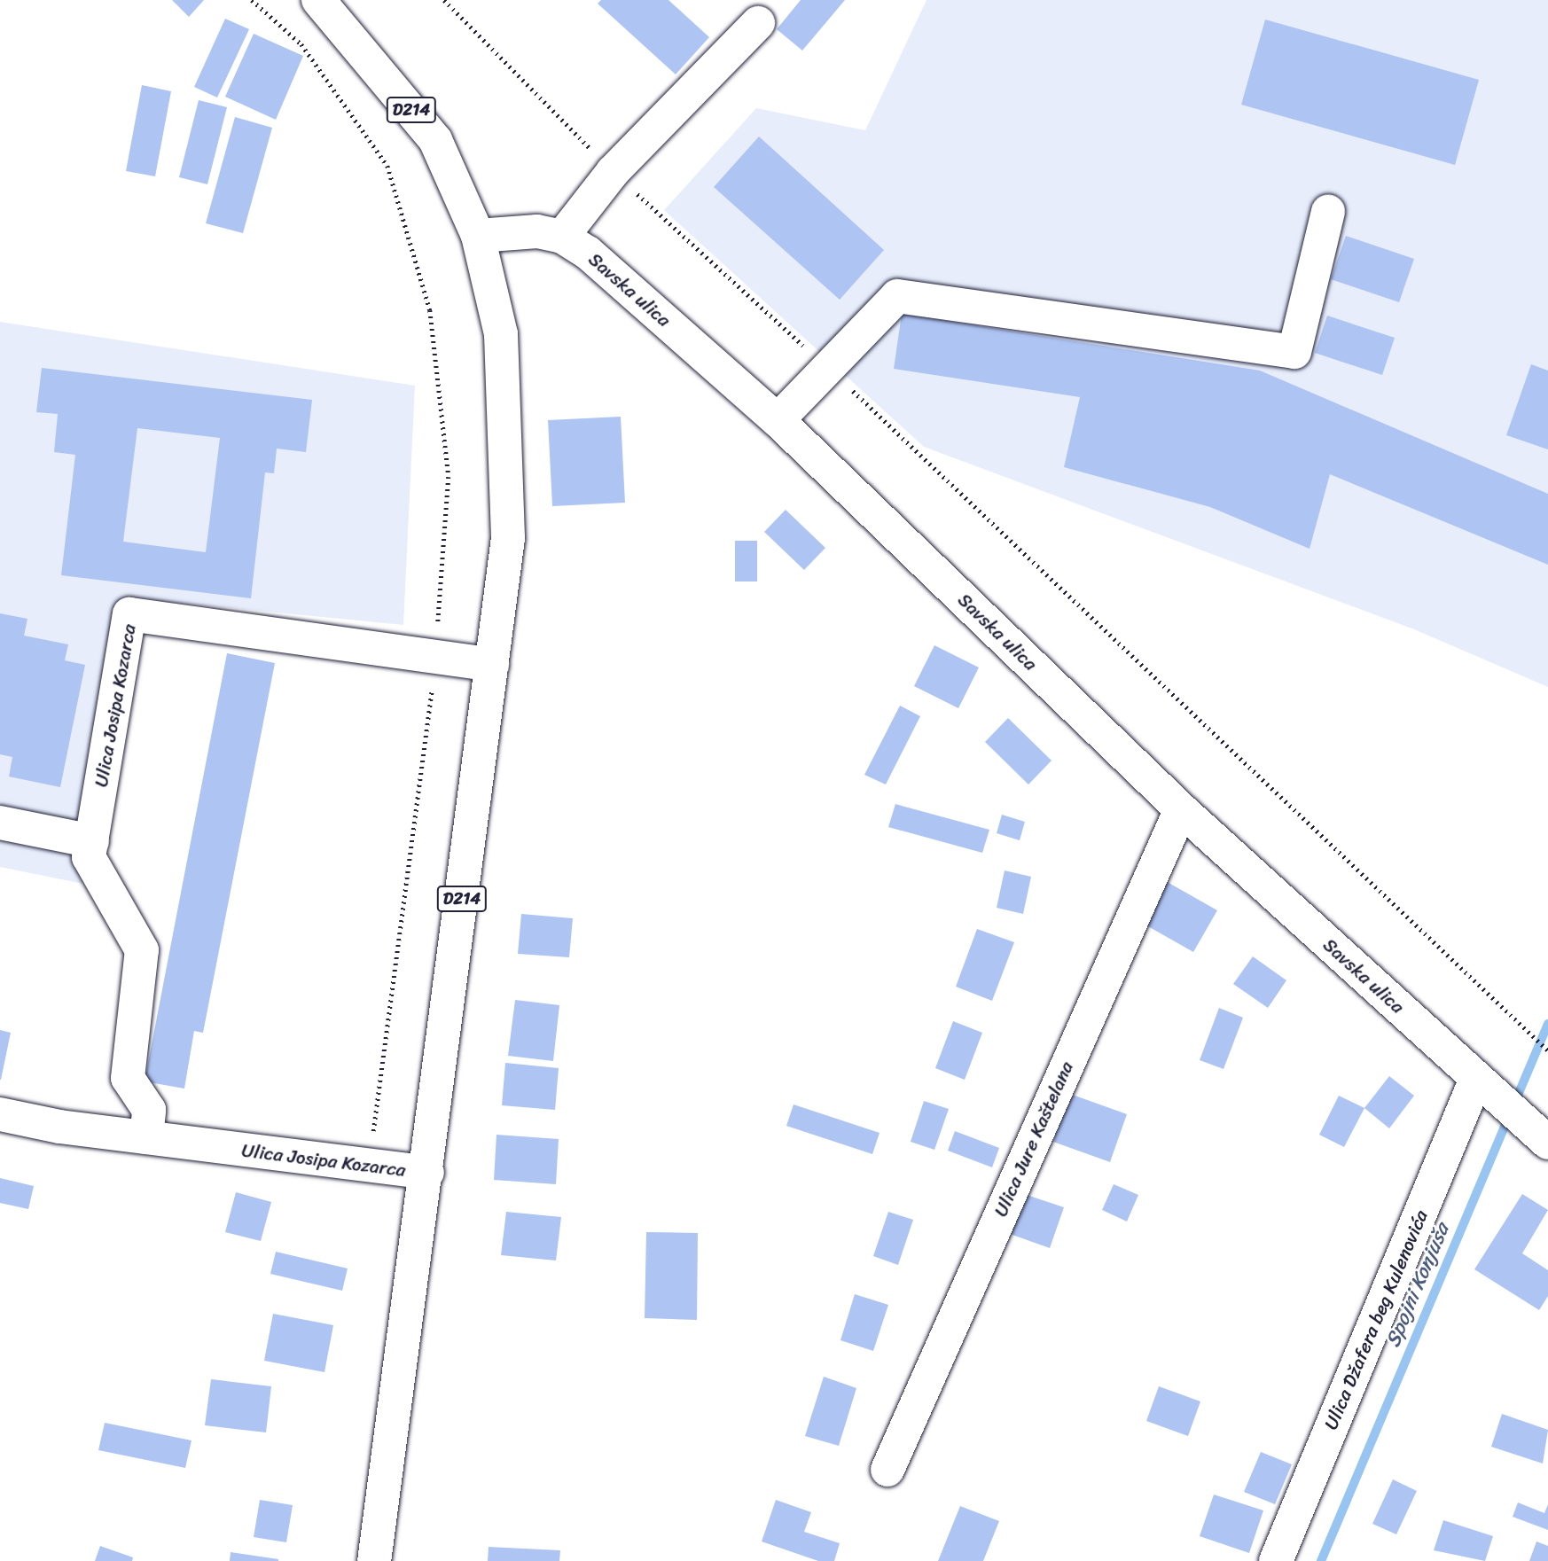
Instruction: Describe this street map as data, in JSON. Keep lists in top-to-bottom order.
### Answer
{
  "streets": {
    "street": [
      "D214",
      "Savska ulica",
      "Ulica Josipa Kozarca",
      "Ulica Jure Kaštelana",
      "Ulica Džafera beg Kulenovića"
    ]
  },
  "crossings": [
    ["D214", "Savska ulica"],
    ["D214", "Ulica Josipa Kozarca"],
    ["Savska ulica", "Ulica Jure Kaštelana"],
    ["Savska ulica", "Ulica Džafera beg Kulenovića"]
  ],
  "water": ["Spojni Konjuša"]
}
